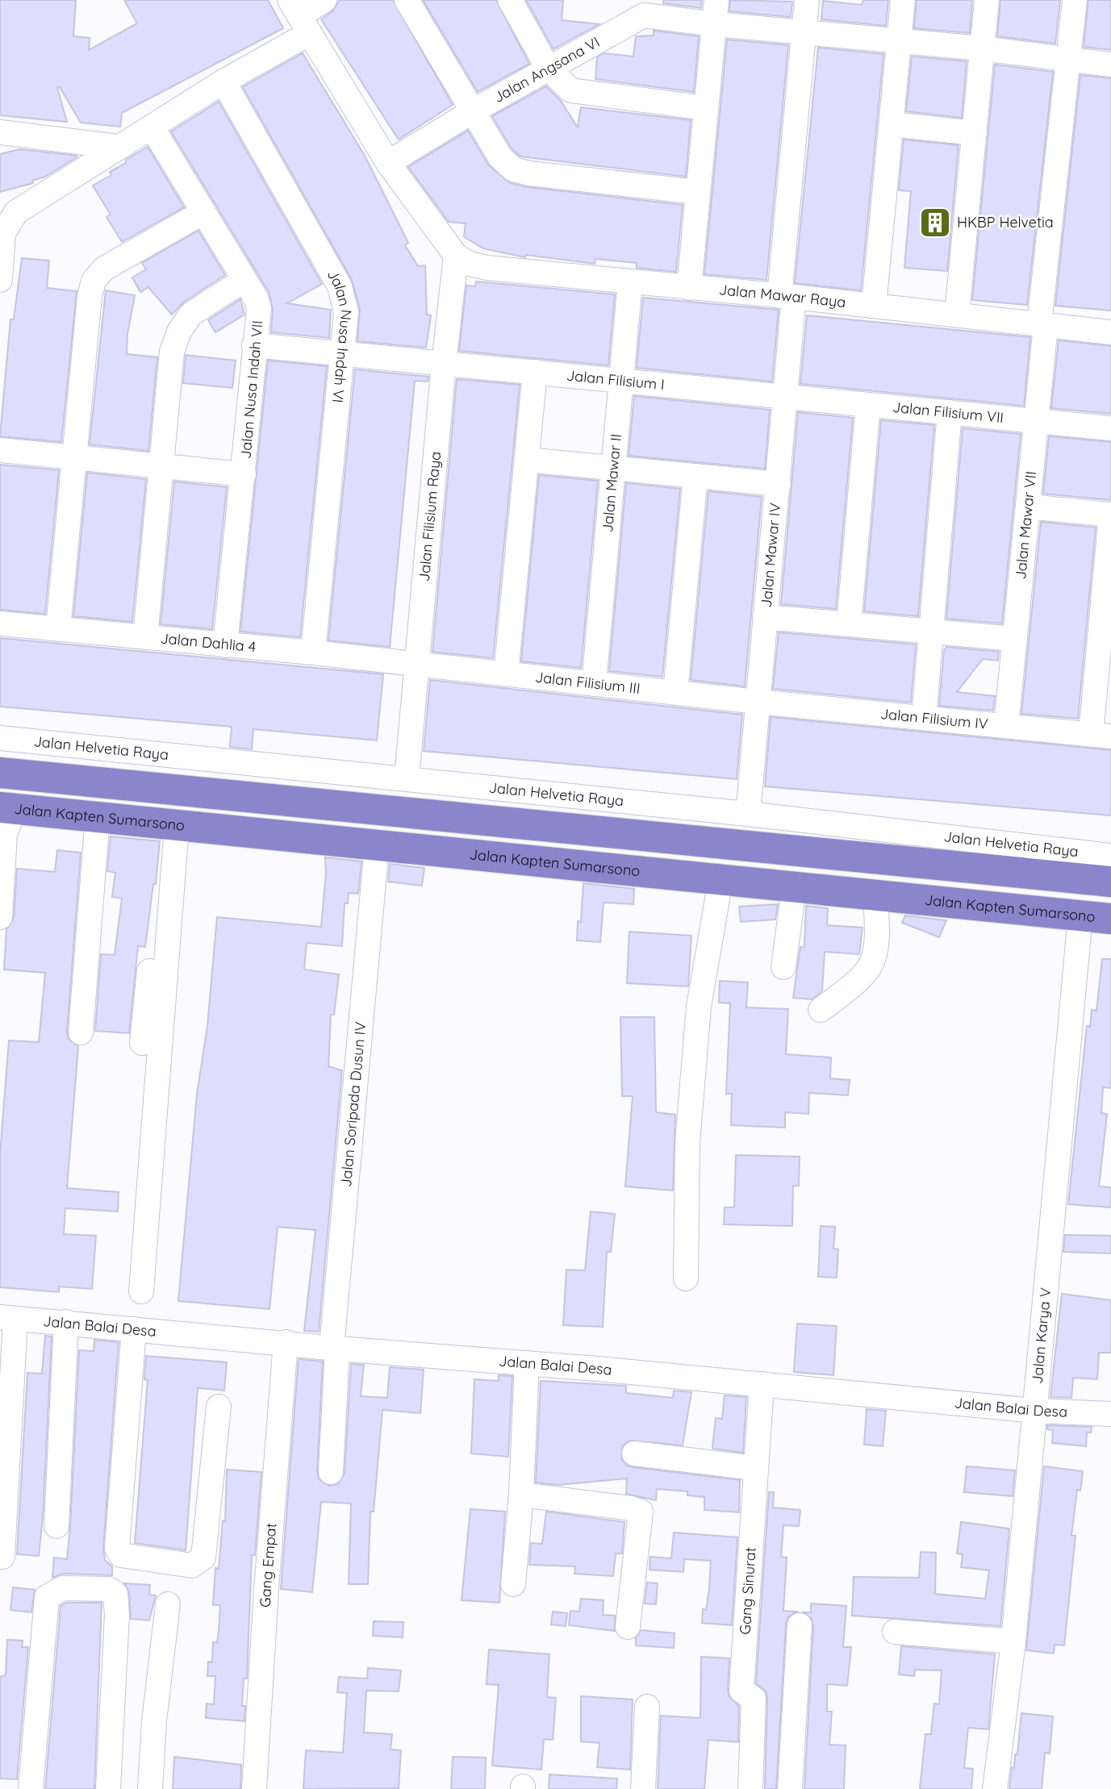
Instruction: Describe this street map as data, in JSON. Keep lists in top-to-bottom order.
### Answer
{
  "streets": {
    "highway": ["Jalan Kapten Sumarsono"],
    "street": [
      "Jalan Angsana VI",
      "Jalan Mawar Raya",
      "Jalan Nusa Indah VI",
      "Jalan Filisium I",
      "Jalan Nusa Indah VII",
      "Jalan Filisium VII",
      "Jalan Mawar II",
      "Jalan Filisium Raya",
      "Jalan Mawar VII",
      "Jalan Mawar IV",
      "Jalan Dahlia 4",
      "Jalan Filisium III",
      "Jalan Filisium IV",
      "Jalan Helvetia Raya",
      "Jalan Soripada Dusun IV",
      "Jalan Balai Desa",
      "Jalan Karya V",
      "Gang Empat",
      "Gang Sinurat"
    ]
  },
  "crossings": [
    ["Jalan Angsana VI", "Jalan Mawar VII"],
    ["Jalan Angsana VI", "Jalan Mawar IV"],
    ["Jalan Mawar Raya", "Jalan Mawar II"],
    ["Jalan Mawar Raya", "Jalan Filisium Raya"],
    ["Jalan Mawar Raya", "Jalan Mawar VII"],
    ["Jalan Mawar Raya", "Jalan Mawar IV"],
    ["Jalan Nusa Indah VI", "Jalan Filisium I"],
    ["Jalan Nusa Indah VI", "Jalan Dahlia 4"],
    ["Jalan Filisium I", "Jalan Nusa Indah VII"],
    ["Jalan Filisium I", "Jalan Filisium VII"],
    ["Jalan Filisium I", "Jalan Mawar II"],
    ["Jalan Filisium I", "Jalan Filisium Raya"],
    ["Jalan Filisium I", "Jalan Mawar IV"],
    ["Jalan Nusa Indah VII", "Jalan Dahlia 4"],
    ["Jalan Filisium VII", "Jalan Mawar VII"],
    ["Jalan Filisium VII", "Jalan Mawar IV"],
    ["Jalan Mawar II", "Jalan Filisium III"],
    ["Jalan Filisium Raya", "Jalan Dahlia 4"],
    ["Jalan Filisium Raya", "Jalan Filisium III"],
    ["Jalan Filisium Raya", "Jalan Helvetia Raya"],
    ["Jalan Mawar VII", "Jalan Filisium IV"],
    ["Jalan Mawar IV", "Jalan Filisium III"],
    ["Jalan Mawar IV", "Jalan Filisium IV"],
    ["Jalan Mawar IV", "Jalan Helvetia Raya"],
    ["Jalan Dahlia 4", "Jalan Filisium III"],
    ["Jalan Filisium III", "Jalan Filisium IV"],
    ["Jalan Kapten Sumarsono", "Jalan Soripada Dusun IV"],
    ["Jalan Kapten Sumarsono", "Jalan Karya V"],
    ["Jalan Soripada Dusun IV", "Jalan Balai Desa"],
    ["Jalan Balai Desa", "Jalan Karya V"],
    ["Jalan Balai Desa", "Gang Empat"],
    ["Jalan Balai Desa", "Gang Sinurat"]
  ],
  "places": {
    "building": ["HKBP Helvetia"]
  }
}
